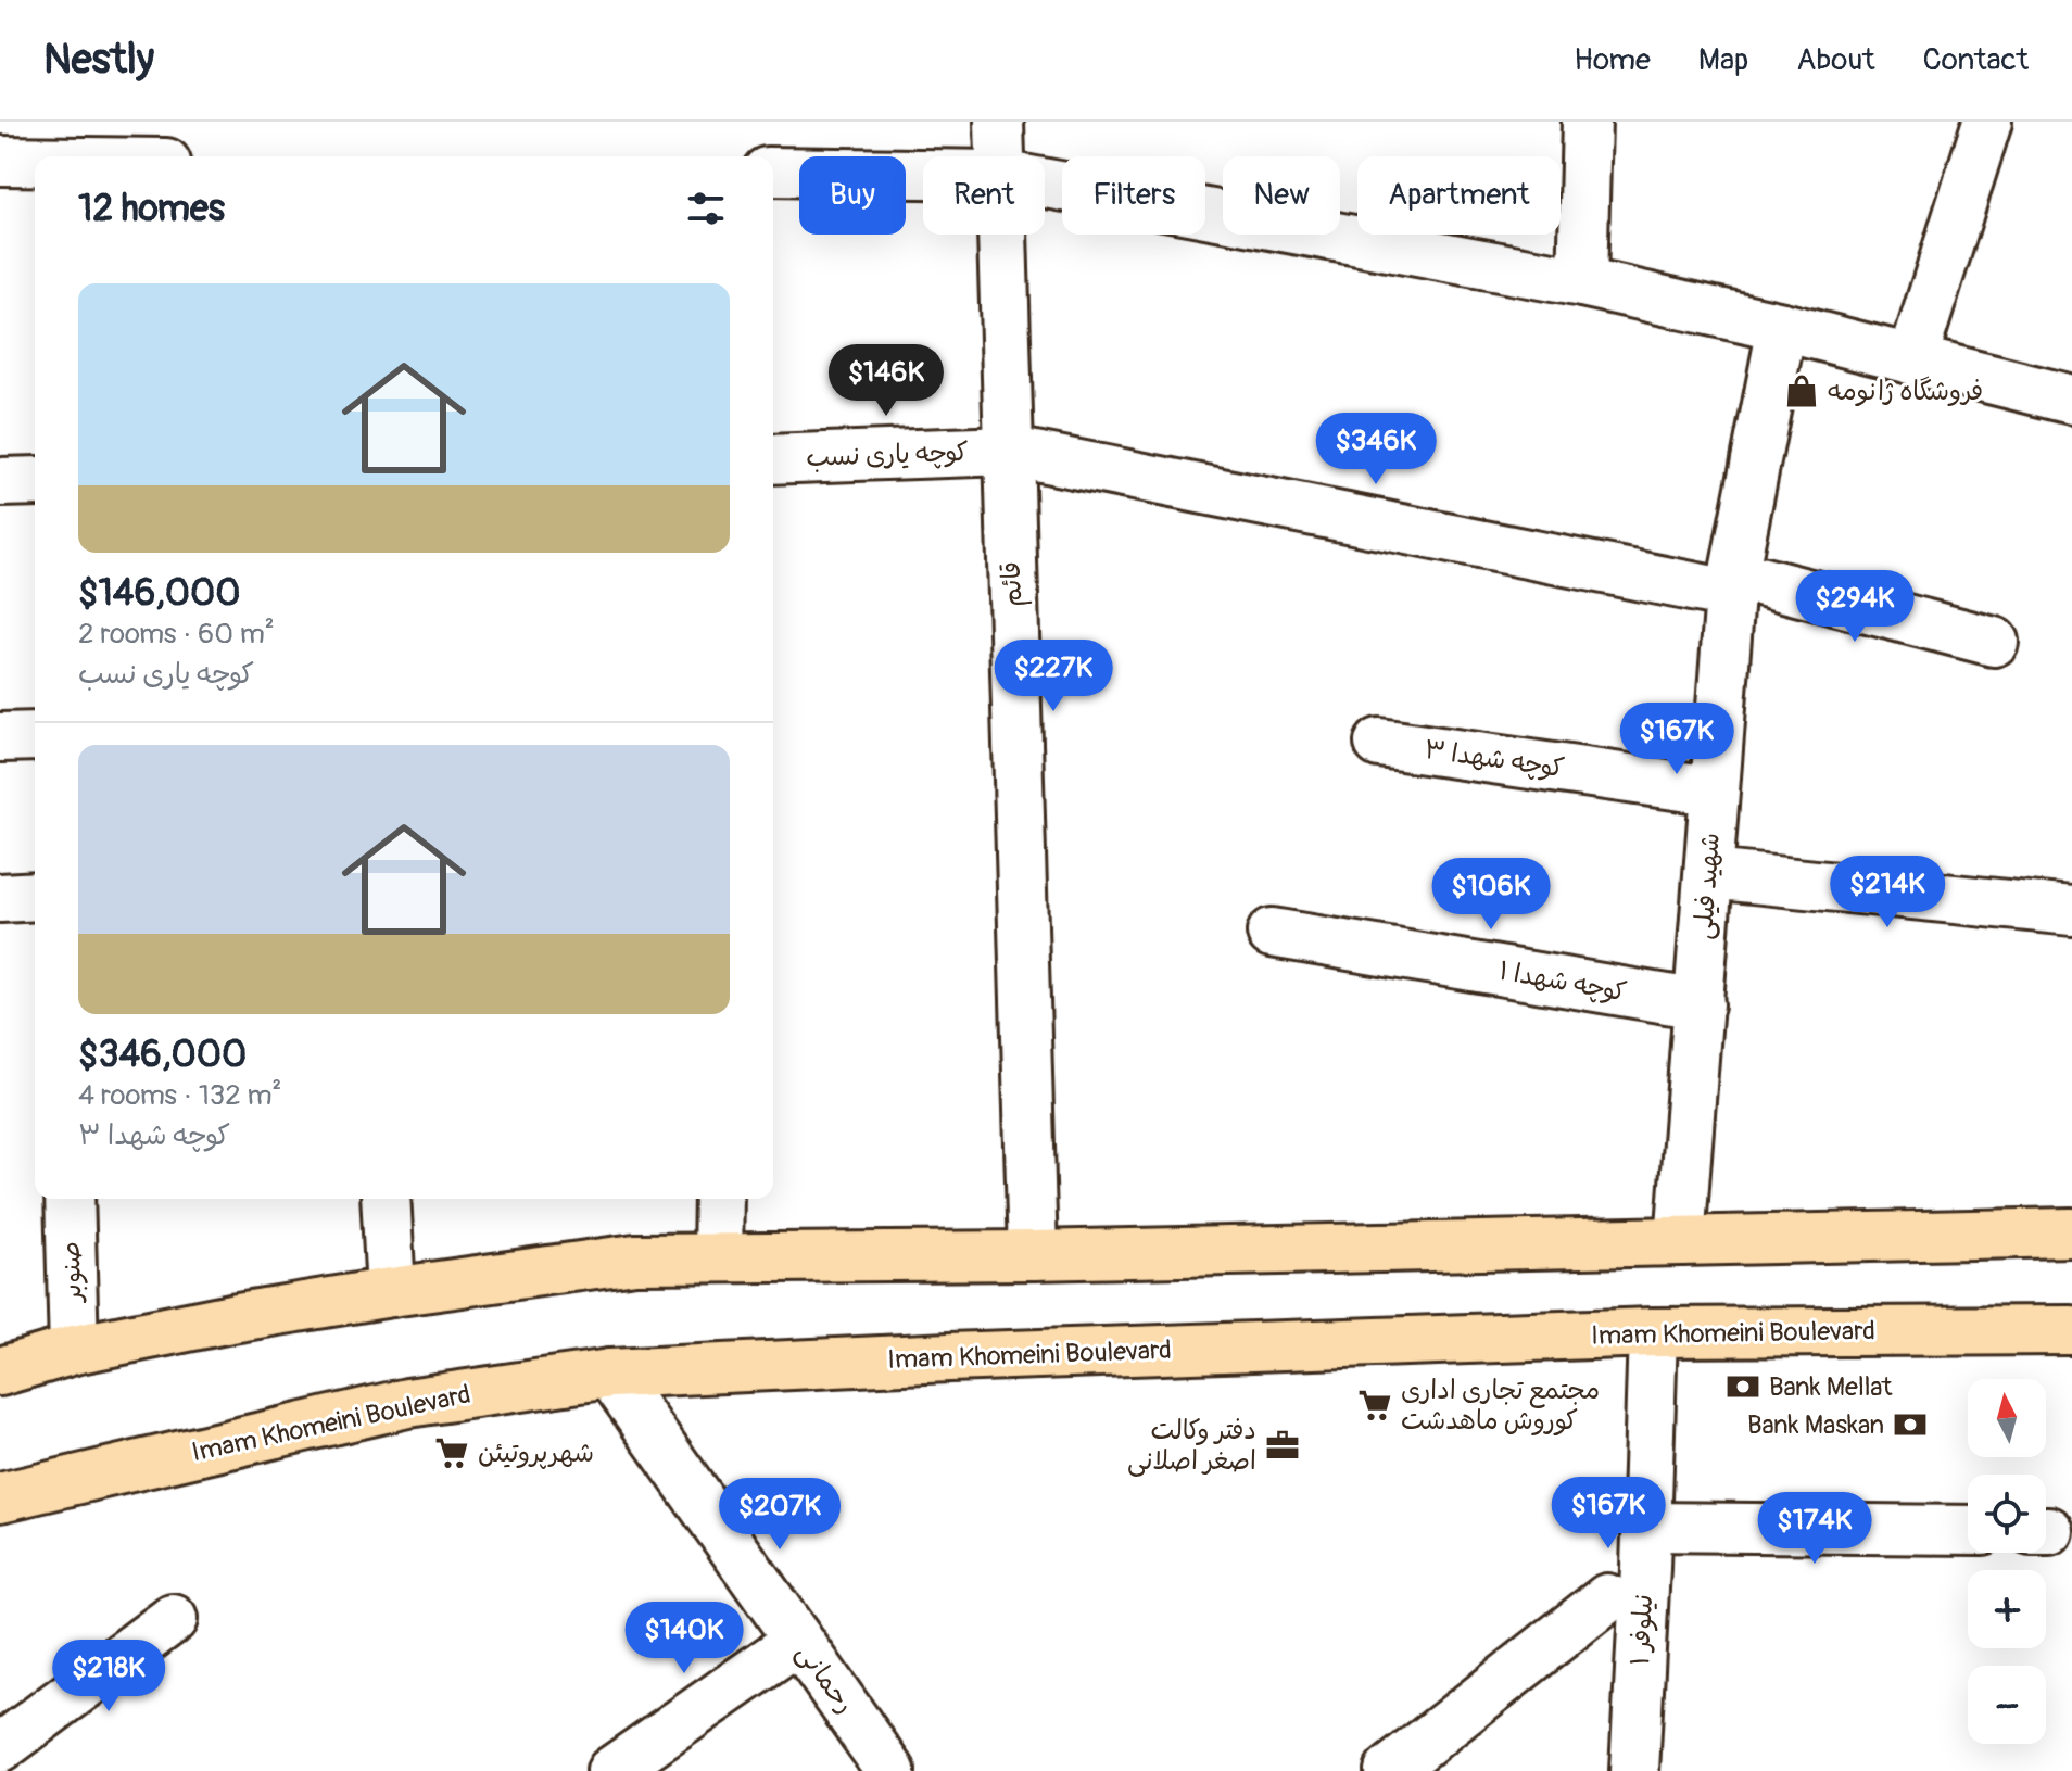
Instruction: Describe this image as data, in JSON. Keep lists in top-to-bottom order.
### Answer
{
  "streets": {
    "main road": ["Imam Khomeini Boulevard"],
    "street": [
      "کوچه یاری نسب",
      "قائم",
      "کوچه شهدا ۳",
      "شهید فیلی",
      "کوچه شهدا ۱",
      "صنوبر",
      "نیلوفر ۱",
      "رحمانی"
    ]
  },
  "crossings": [
    ["کوچه یاری نسب", "قائم"],
    ["کوچه یاری نسب", "شهید فیلی"],
    ["کوچه شهدا ۳", "شهید فیلی"],
    ["شهید فیلی", "کوچه شهدا ۱"],
    ["Imam Khomeini Boulevard", "نیلوفر ۱"],
    ["Imam Khomeini Boulevard", "رحمانی"]
  ],
  "places": {
    "shop": ["فروشگاه ژانومه"],
    "bank": ["Bank Mellat", "Bank Maskan"],
    "supermarket": ["مجتمع تجاری اداری کوروش ماهدشت", "شهرپروتیئن"],
    "office": ["دفتر وکالت اصغر اصلانی"]
  },
  "north": "top",
  "page": {
    "header": "Nestly",
    "nav": [
      "Home",
      "Map",
      "About",
      "Contact"
    ],
    "chip": [
      "Buy",
      "Rent",
      "Filters",
      "New",
      "Apartment"
    ],
    "heading": "12 homes",
    "list": [
      {
        "name": "$146,000",
        "note": "2 rooms · 60 m² · کوچه یاری نسب"
      },
      {
        "name": "$346,000",
        "note": "4 rooms · 132 m² · کوچه شهدا ۳"
      }
    ],
    "price": [
      "$146K",
      "$346K",
      "$294K",
      "$227K",
      "$167K",
      "$214K",
      "$106K",
      "$167K",
      "$207K",
      "$174K",
      "$140K",
      "$218K"
    ],
    "map_buttons": ["+", "−"]
  }
}
